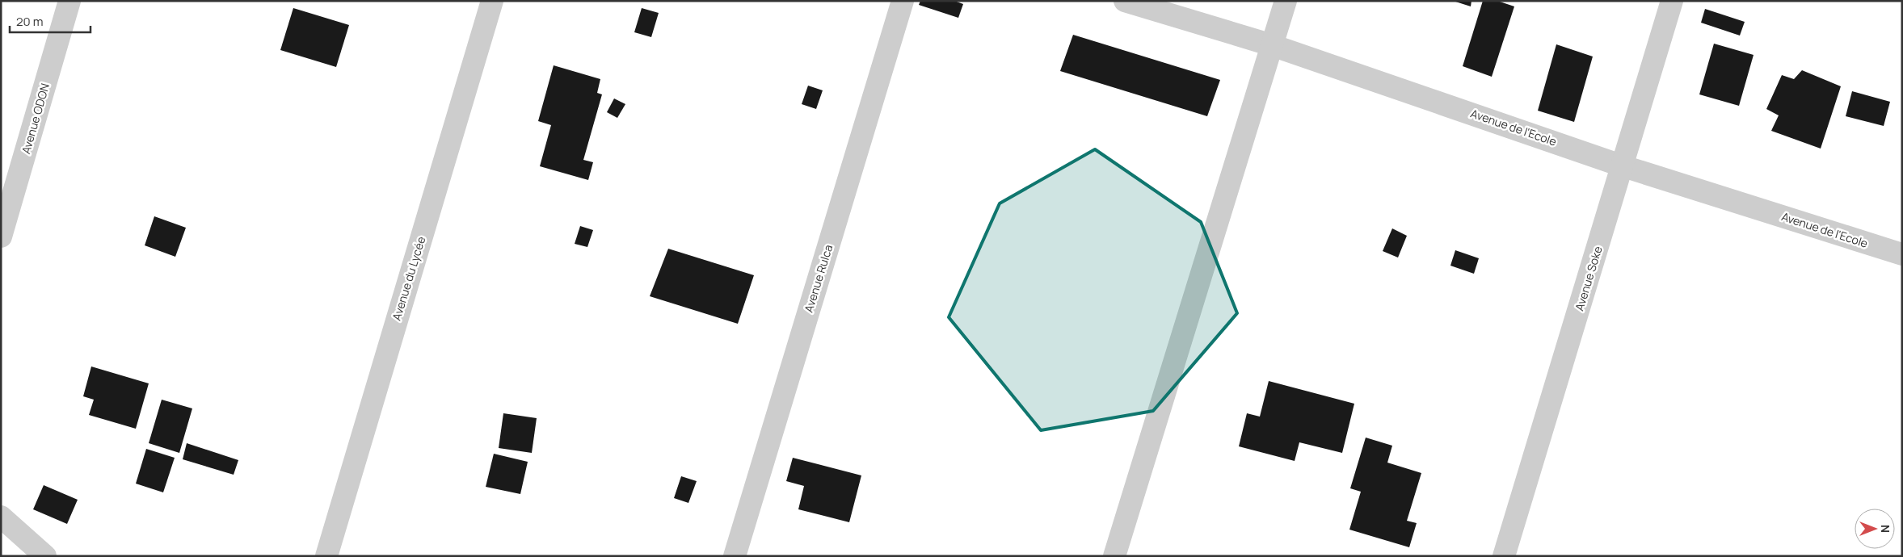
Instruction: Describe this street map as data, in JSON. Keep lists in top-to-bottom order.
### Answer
{
  "streets": {
    "street": [
      "Avenue ODON",
      "Avenue de l'Ecole",
      "Avenue du Lycée",
      "Avenue Rulca",
      "Avenue Soke"
    ]
  },
  "crossings": [
    ["Avenue de l'Ecole", "Avenue Soke"]
  ],
  "scale_bar": "20 m",
  "north": "right"
}
